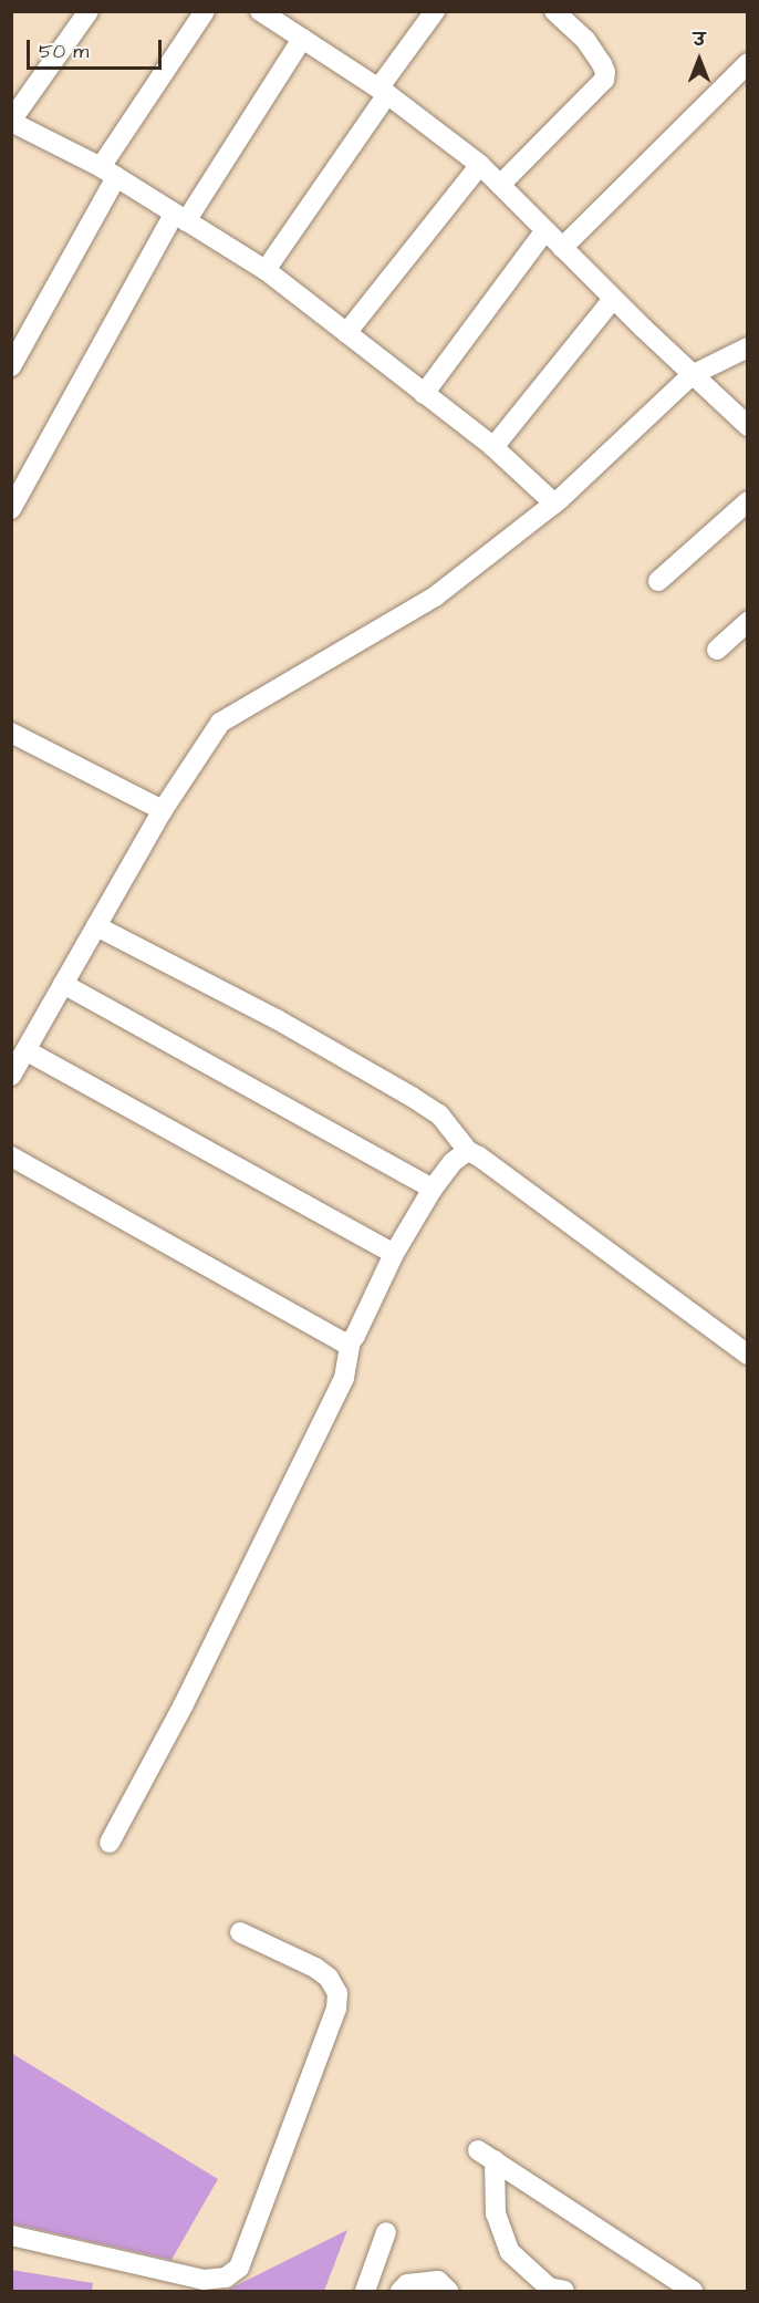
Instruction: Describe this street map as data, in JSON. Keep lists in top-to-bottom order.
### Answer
{
  "scale_bar": "50 m",
  "north": "top"
}
